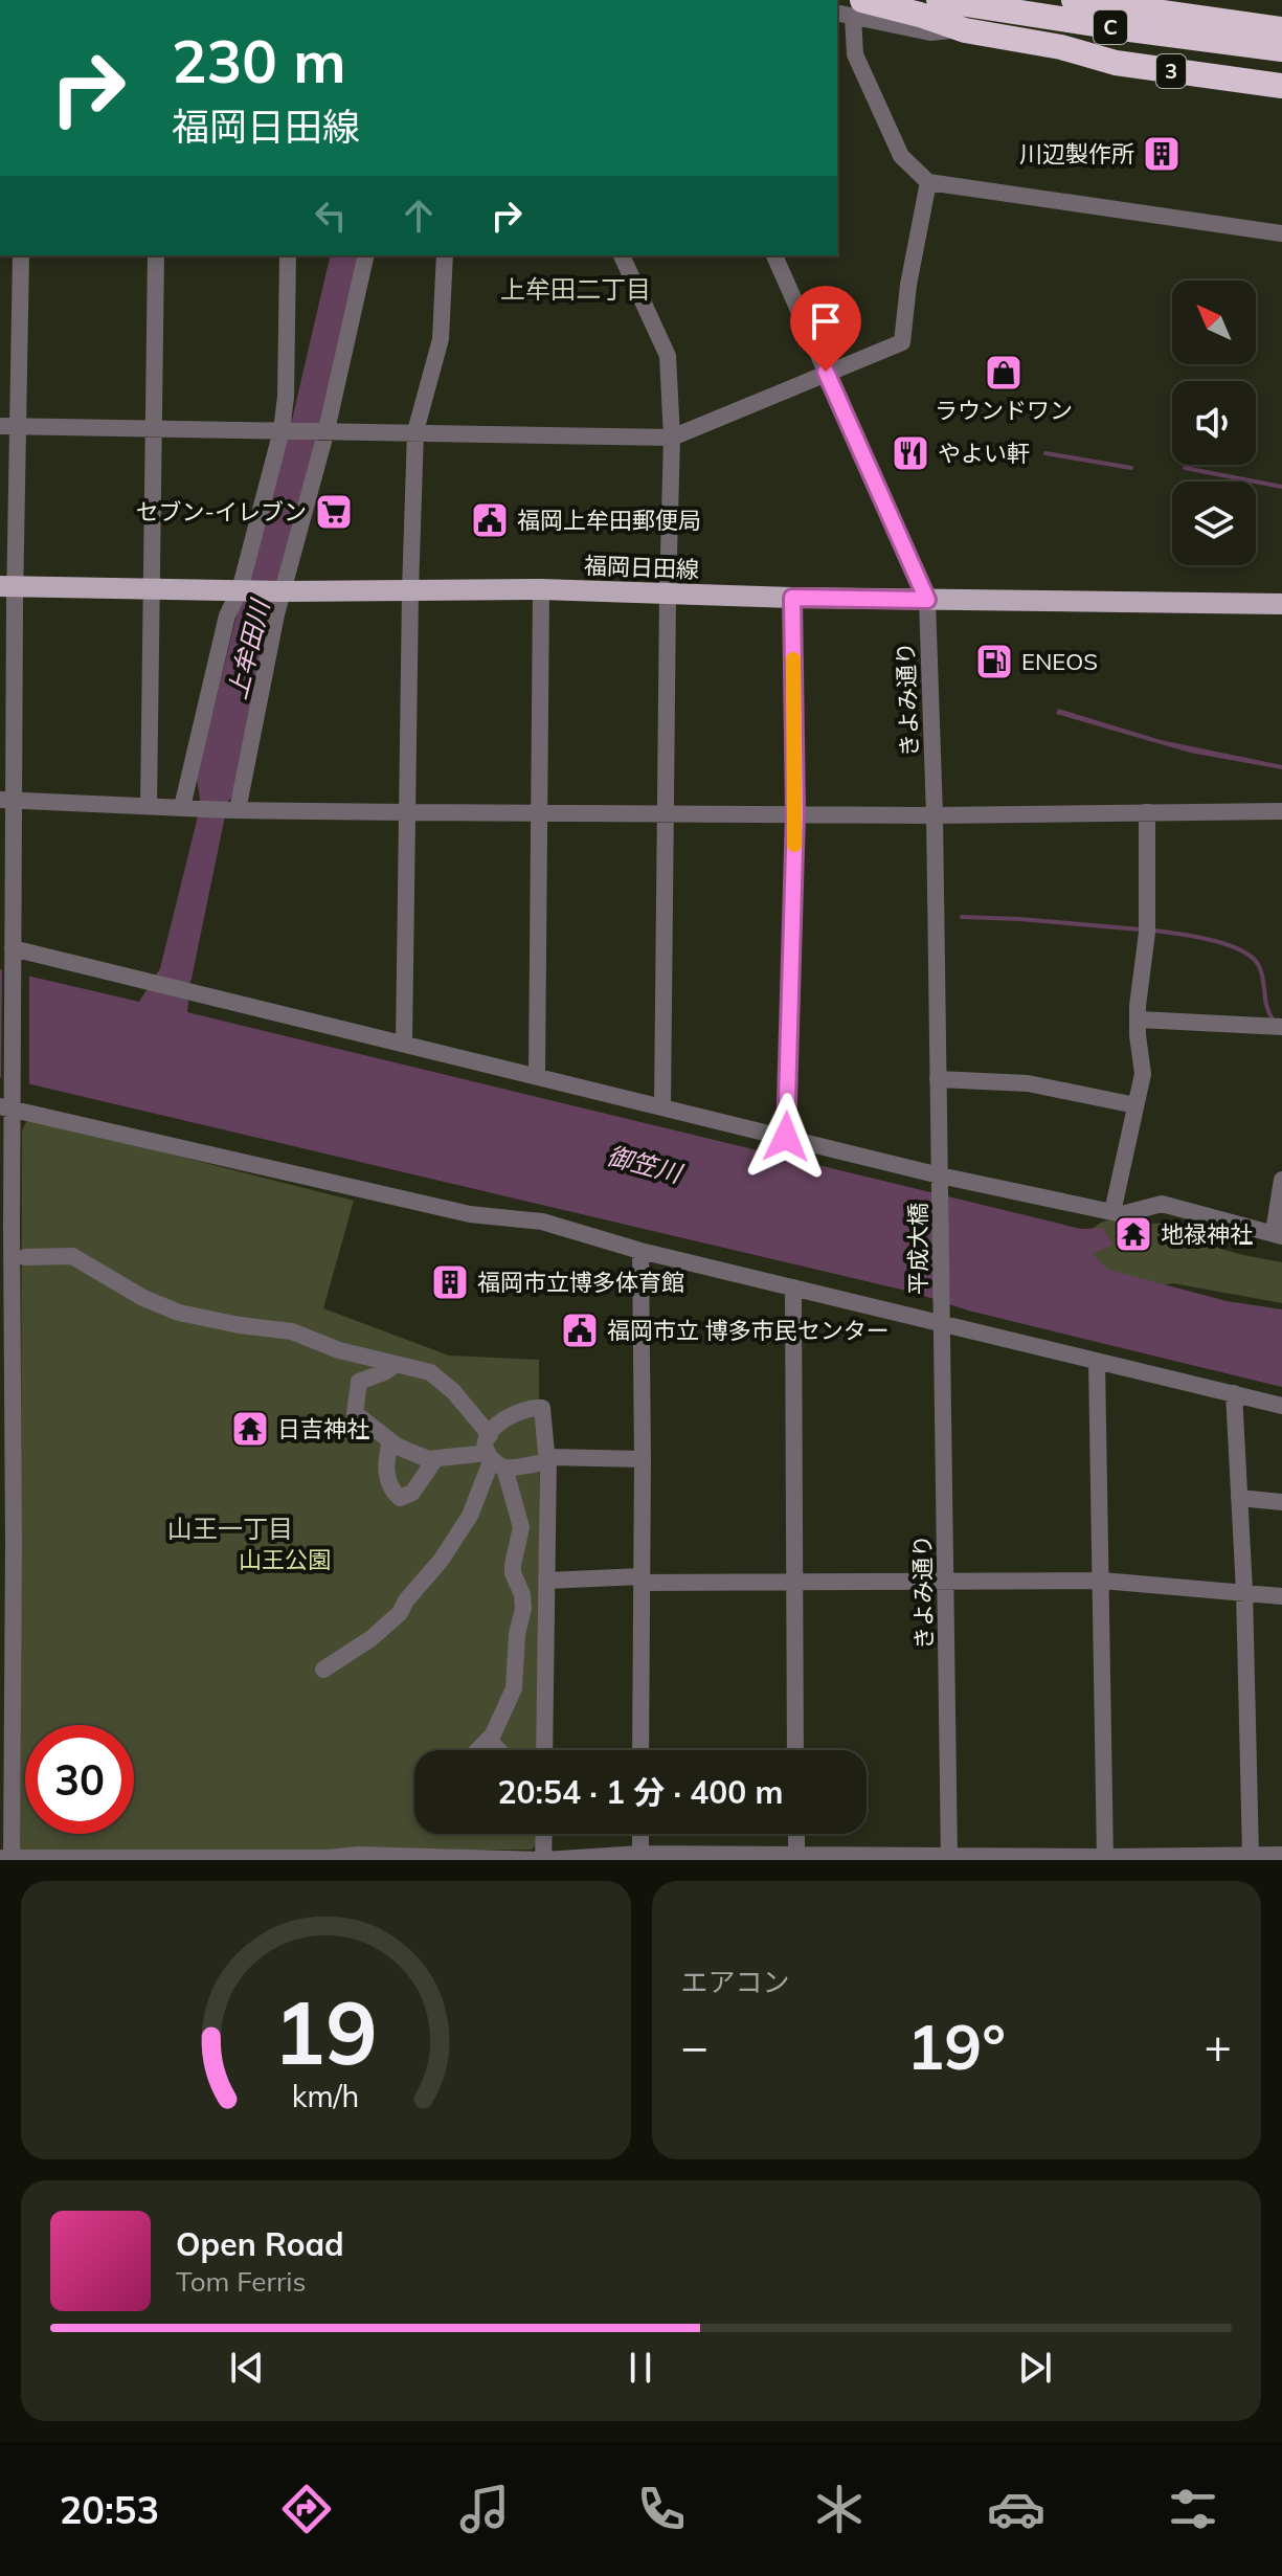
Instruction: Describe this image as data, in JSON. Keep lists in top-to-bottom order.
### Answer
{
  "streets": {
    "highway": ["C", "3"],
    "main road": ["福岡日田線"],
    "street": ["きよみ通り", "平成大橋"]
  },
  "crossings": [
    ["福岡日田線", "きよみ通り"],
    ["きよみ通り", "平成大橋"]
  ],
  "districts": ["上牟田二丁目", "山王一丁目"],
  "water": ["上牟田川", "御笠川"],
  "parks": ["山王公園"],
  "places": {
    "building": ["川辺製作所", "福岡市立博多体育館"],
    "shop": ["ラウンドワン"],
    "restaurant": ["やよい軒"],
    "supermarket": ["セブン-イレブン"],
    "public building": ["福岡上牟田郵便局", "福岡市立 博多市民センター"],
    "fuel station": ["ENEOS"],
    "temple": ["地禄神社", "日吉神社"]
  },
  "north": "top left",
  "page": {
    "turn": ["230 m", "福岡日田線"],
    "limit": "30",
    "trip": "20:54 · 1 分 · 400 m",
    "tile": "エアコン",
    "heat": ["−", "19°", "+"],
    "song": ["Open Road", "Tom Ferris"],
    "tabs": "20:53",
    "gauge": ["19", "km/h"]
  }
}
